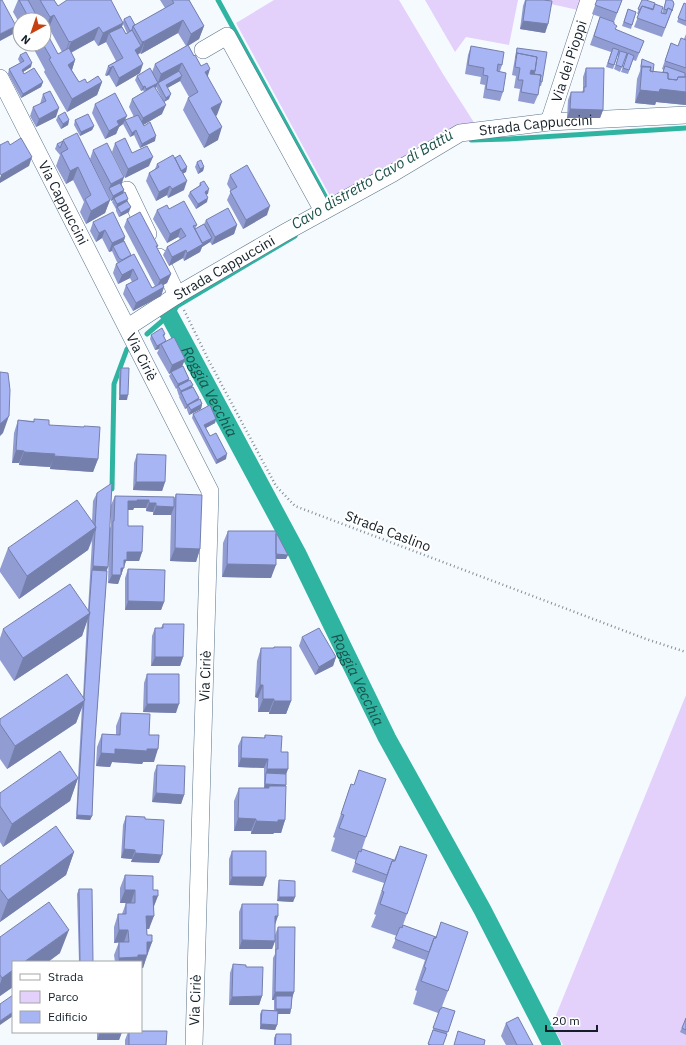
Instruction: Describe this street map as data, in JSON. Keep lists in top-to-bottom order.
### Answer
{
  "streets": {
    "street": [
      "Via dei Pioppi",
      "Strada Cappuccini",
      "Via Cappuccini",
      "Via Ciriè"
    ],
    "path": ["Strada Caslino"]
  },
  "crossings": [
    ["Via dei Pioppi", "Strada Cappuccini"],
    ["Strada Cappuccini", "Via Cappuccini"],
    ["Strada Cappuccini", "Via Ciriè"],
    ["Strada Cappuccini", "Strada Caslino"],
    ["Via Cappuccini", "Via Ciriè"]
  ],
  "water": ["Cavo distretto Cavo di Battù", "Roggia Vecchia"],
  "legend": ["Strada", "Parco", "Edificio"],
  "scale_bar": "20 m",
  "north": "bottom left"
}
